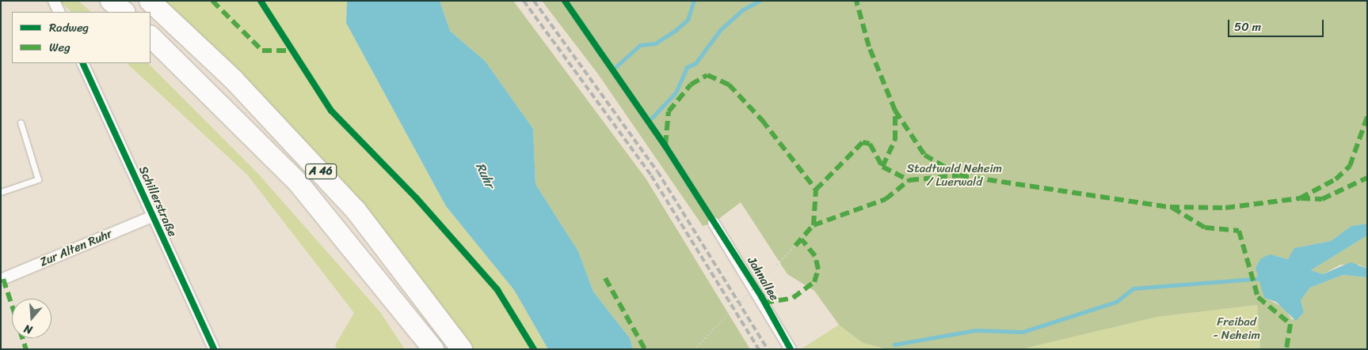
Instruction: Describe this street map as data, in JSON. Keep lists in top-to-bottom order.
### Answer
{
  "streets": {
    "highway": ["A 46"],
    "street": ["Schillerstraße", "Zur Alten Ruhr", "Jahnallee"]
  },
  "crossings": [
    ["Schillerstraße", "Zur Alten Ruhr"]
  ],
  "water": ["Ruhr"],
  "parks": ["Stadtwald Neheim / Luerwald", "Freibad - Neheim"],
  "legend": ["Radweg", "Weg"],
  "scale_bar": "50 m",
  "north": "bottom"
}
